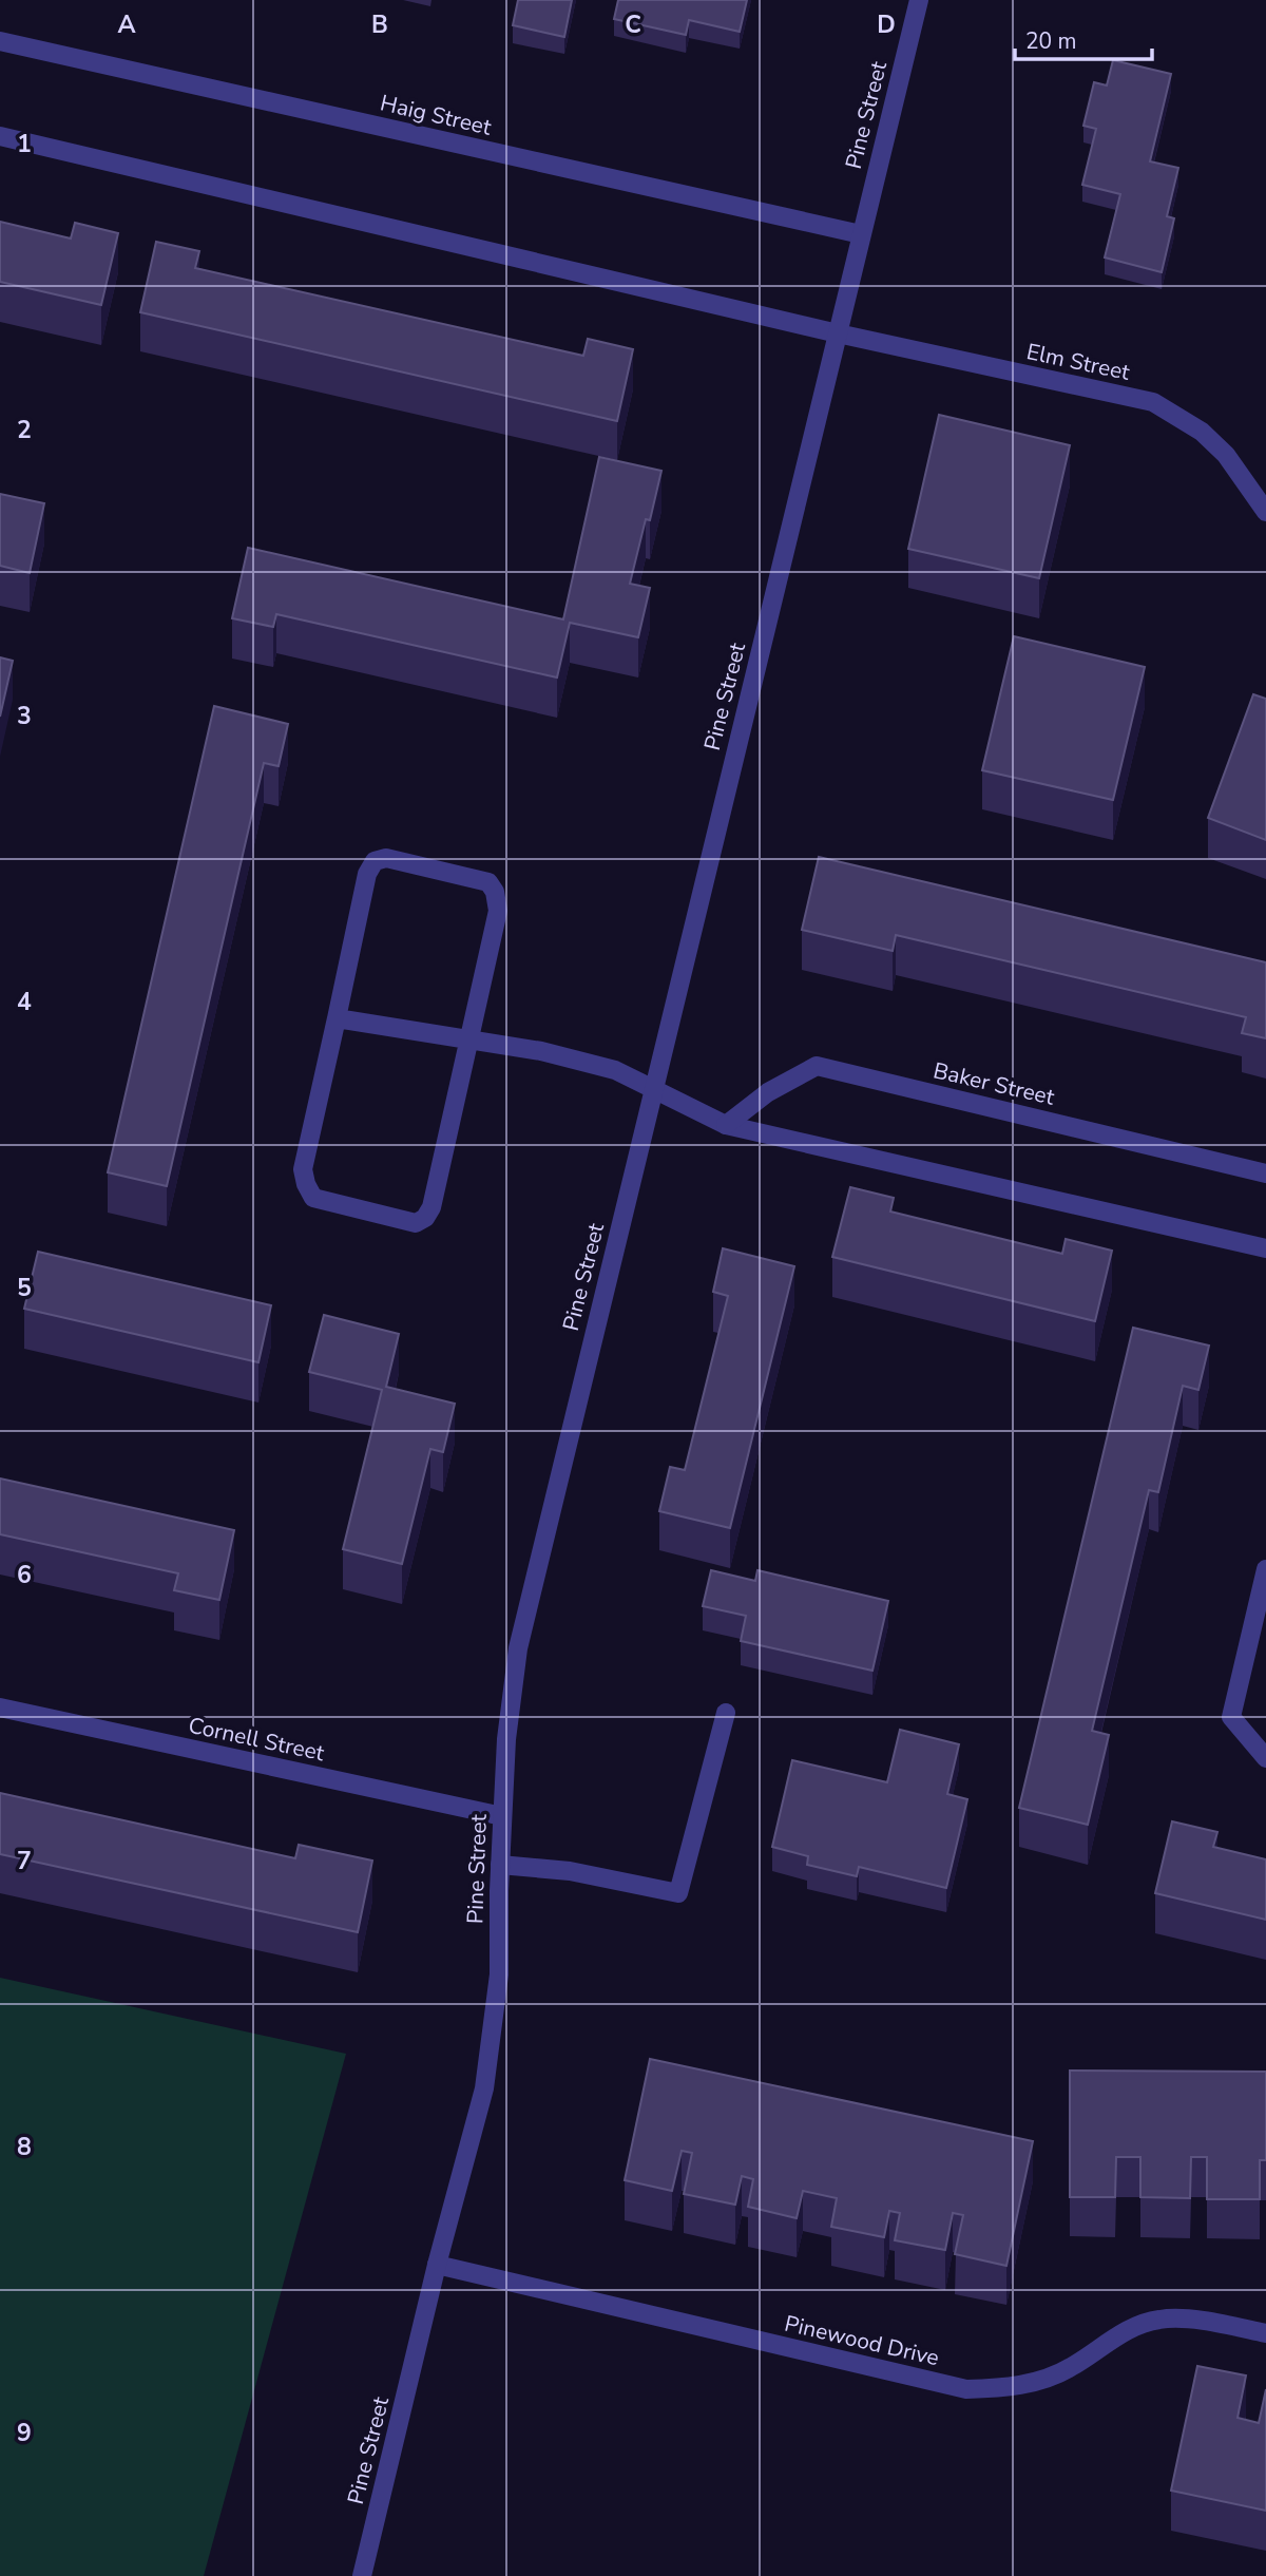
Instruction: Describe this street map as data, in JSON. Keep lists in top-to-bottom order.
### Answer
{
  "streets": {
    "street": [
      "Haig Street",
      "Pine Street",
      "Elm Street",
      "Baker Street",
      "Cornell Street",
      "Pinewood Drive"
    ]
  },
  "crossings": [
    ["Haig Street", "Pine Street"],
    ["Pine Street", "Elm Street"],
    ["Pine Street", "Cornell Street"],
    ["Pine Street", "Pinewood Drive"]
  ],
  "scale_bar": "20 m",
  "grid": {
    "columns": [
      "A",
      "B",
      "C",
      "D"
    ],
    "rows": [
      "1",
      "2",
      "3",
      "4",
      "5",
      "6",
      "7",
      "8",
      "9"
    ]
  }
}
